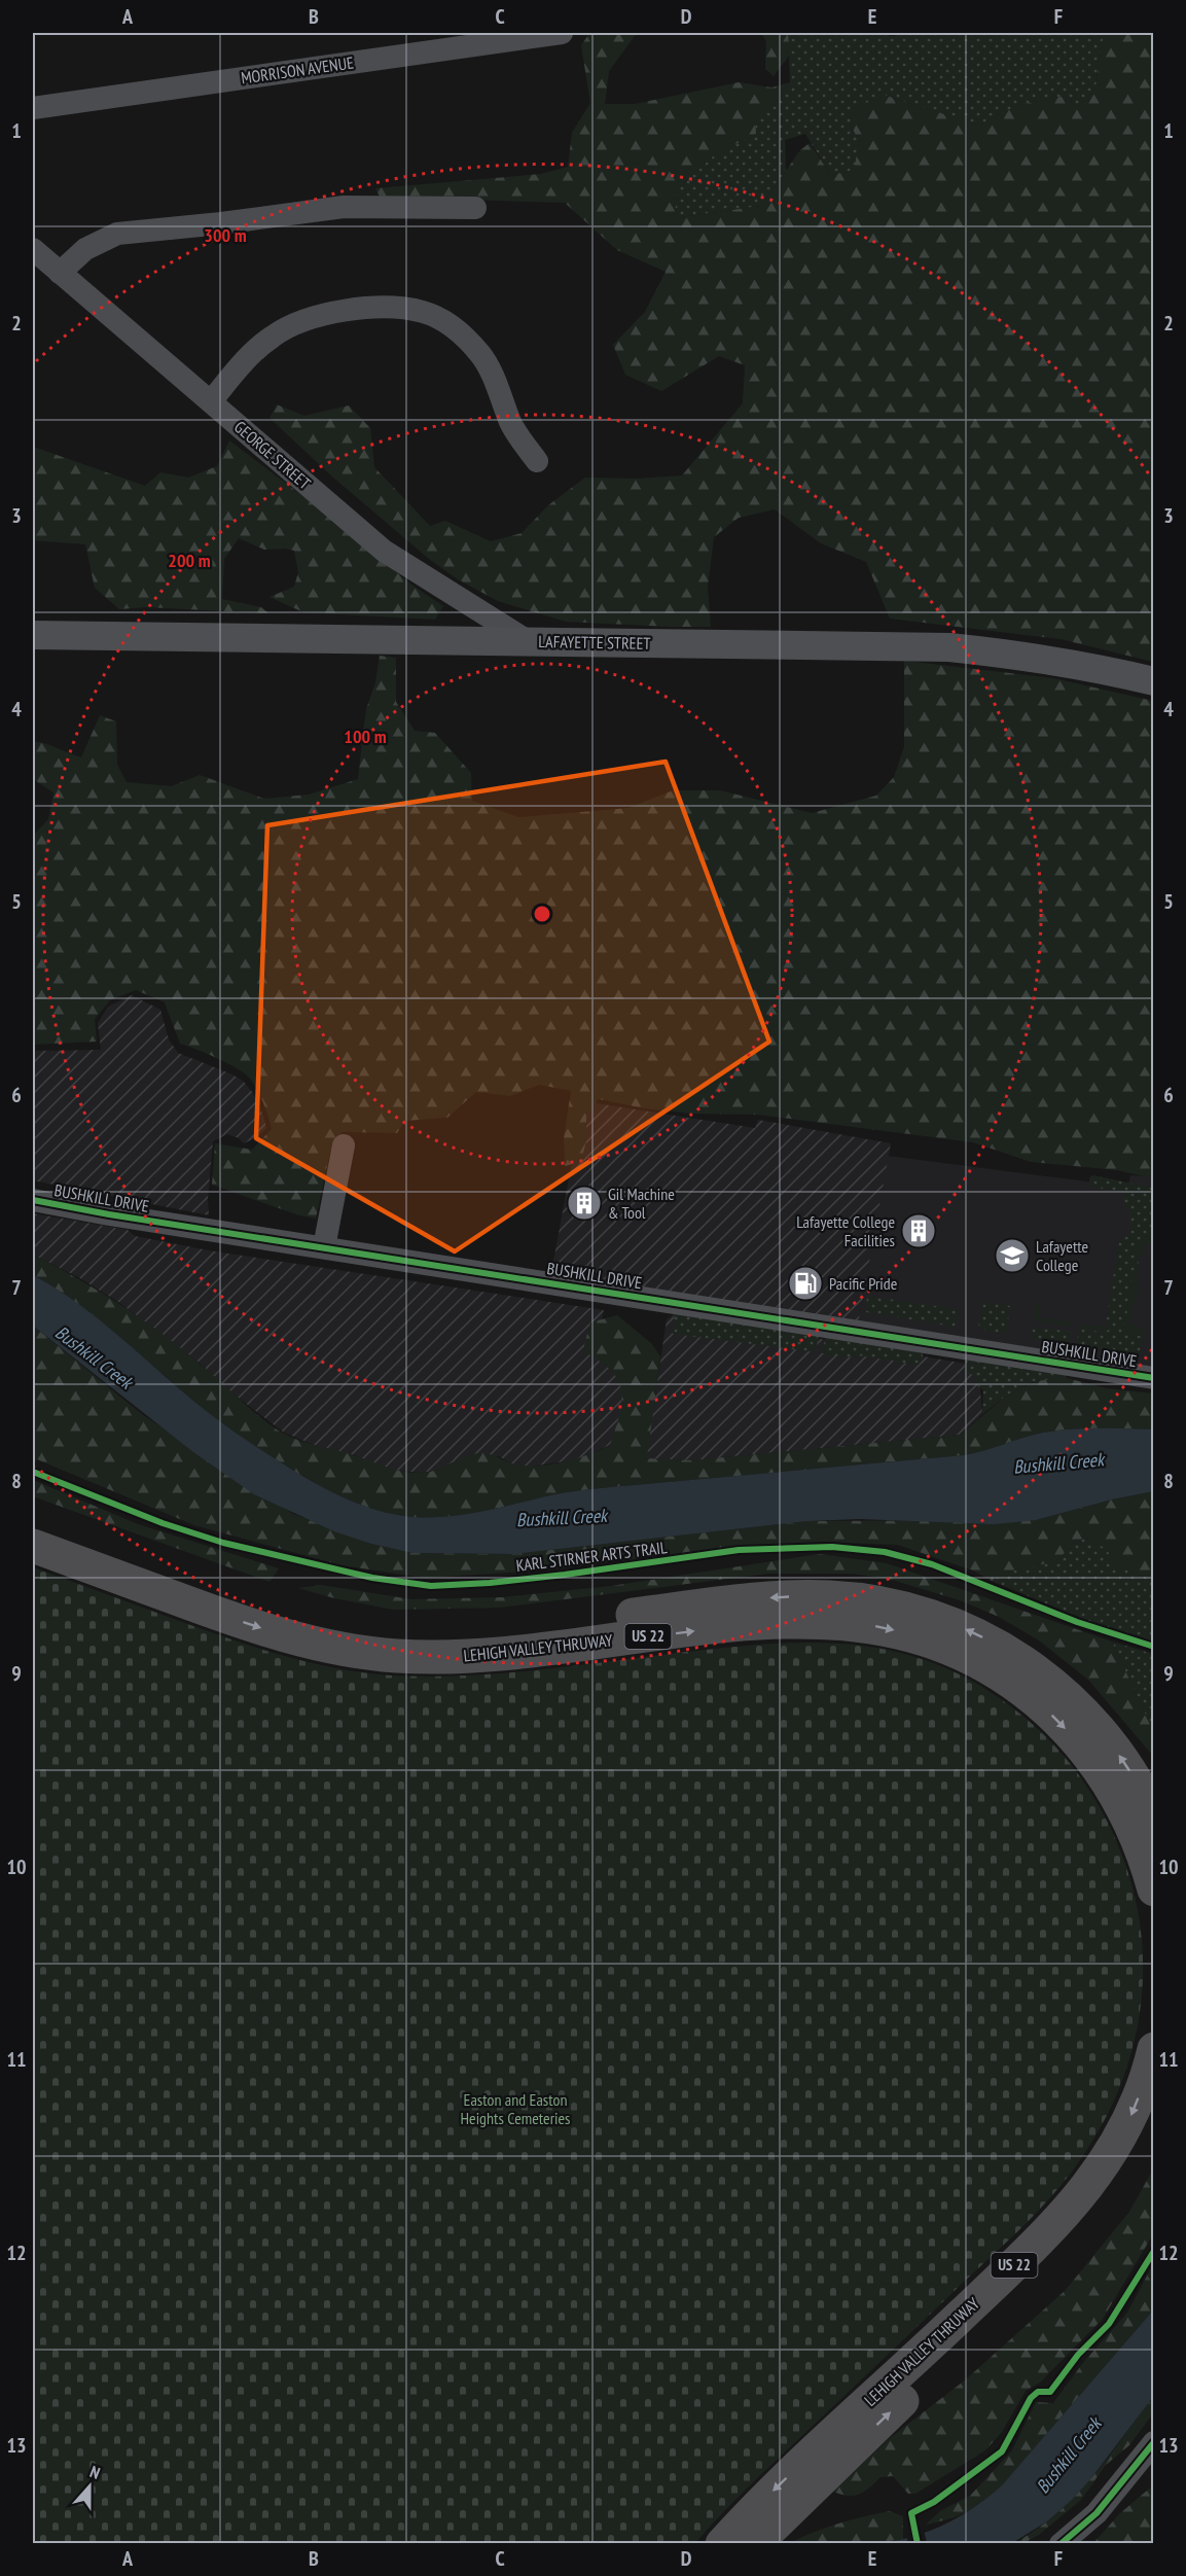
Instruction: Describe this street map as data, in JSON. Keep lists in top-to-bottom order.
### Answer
{
  "streets": {
    "highway": ["US 22", "LEHIGH VALLEY THRUWAY"],
    "main road": ["LAFAYETTE STREET"],
    "street": ["MORRISON AVENUE", "GEORGE STREET", "BUSHKILL DRIVE"],
    "cycle path": ["KARL STIRNER ARTS TRAIL"]
  },
  "crossings": [
    ["GEORGE STREET", "LAFAYETTE STREET"]
  ],
  "water": ["Bushkill Creek"],
  "parks": ["Easton and Easton Heights Cemeteries"],
  "places": {
    "building": ["Gil Machine & Tool", "Lafayette College Facilities"],
    "school or university": ["Lafayette College"],
    "fuel station": ["Pacific Pride"]
  },
  "north": "top",
  "grid": {
    "columns": [
      "A",
      "B",
      "C",
      "D",
      "E",
      "F"
    ],
    "rows": [
      "1",
      "2",
      "3",
      "4",
      "5",
      "6",
      "7",
      "8",
      "9",
      "10",
      "11",
      "12",
      "13"
    ]
  },
  "rings": ["300 m", "200 m", "100 m"]
}
